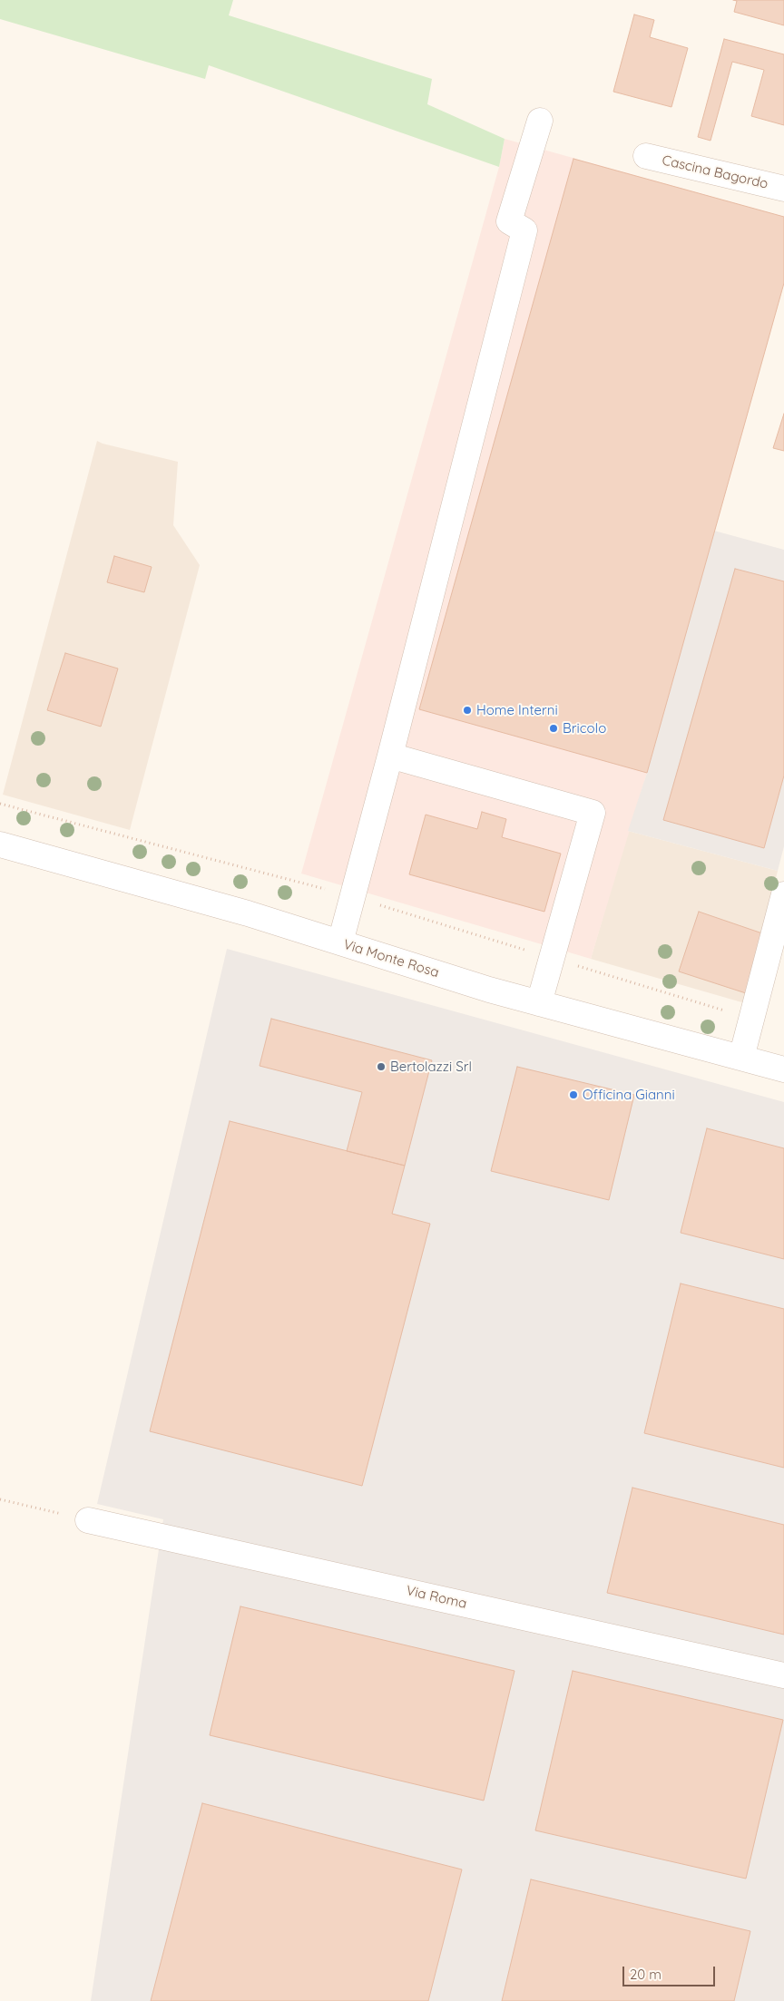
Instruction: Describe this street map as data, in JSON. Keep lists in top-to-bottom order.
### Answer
{
  "streets": {
    "street": ["Cascina Bagordo", "Via Monte Rosa", "Via Roma"]
  },
  "places": [
    "Home Interni",
    "BricoIo",
    "Bertolazzi Srl",
    "Officina Gianni"
  ],
  "scale_bar": "20 m"
}
